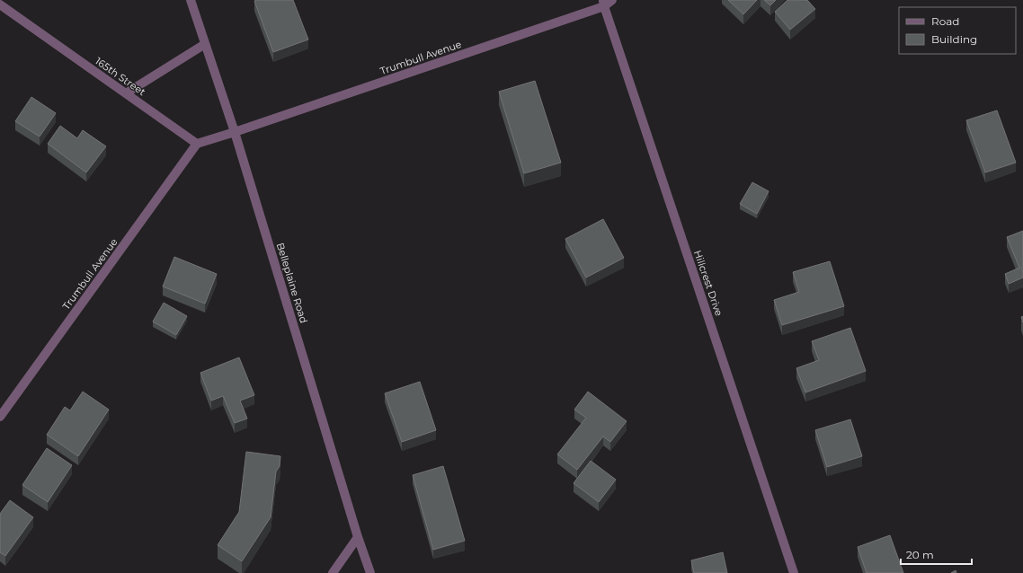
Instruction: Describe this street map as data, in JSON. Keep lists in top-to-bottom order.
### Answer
{
  "streets": {
    "street": [
      "Trumbull Avenue",
      "165th Street",
      "Belleplaine Road",
      "Hillcrest Drive"
    ]
  },
  "crossings": [
    ["Trumbull Avenue", "165th Street"],
    ["Trumbull Avenue", "Belleplaine Road"],
    ["Trumbull Avenue", "Hillcrest Drive"]
  ],
  "legend": ["Road", "Building"],
  "scale_bar": "20 m"
}
